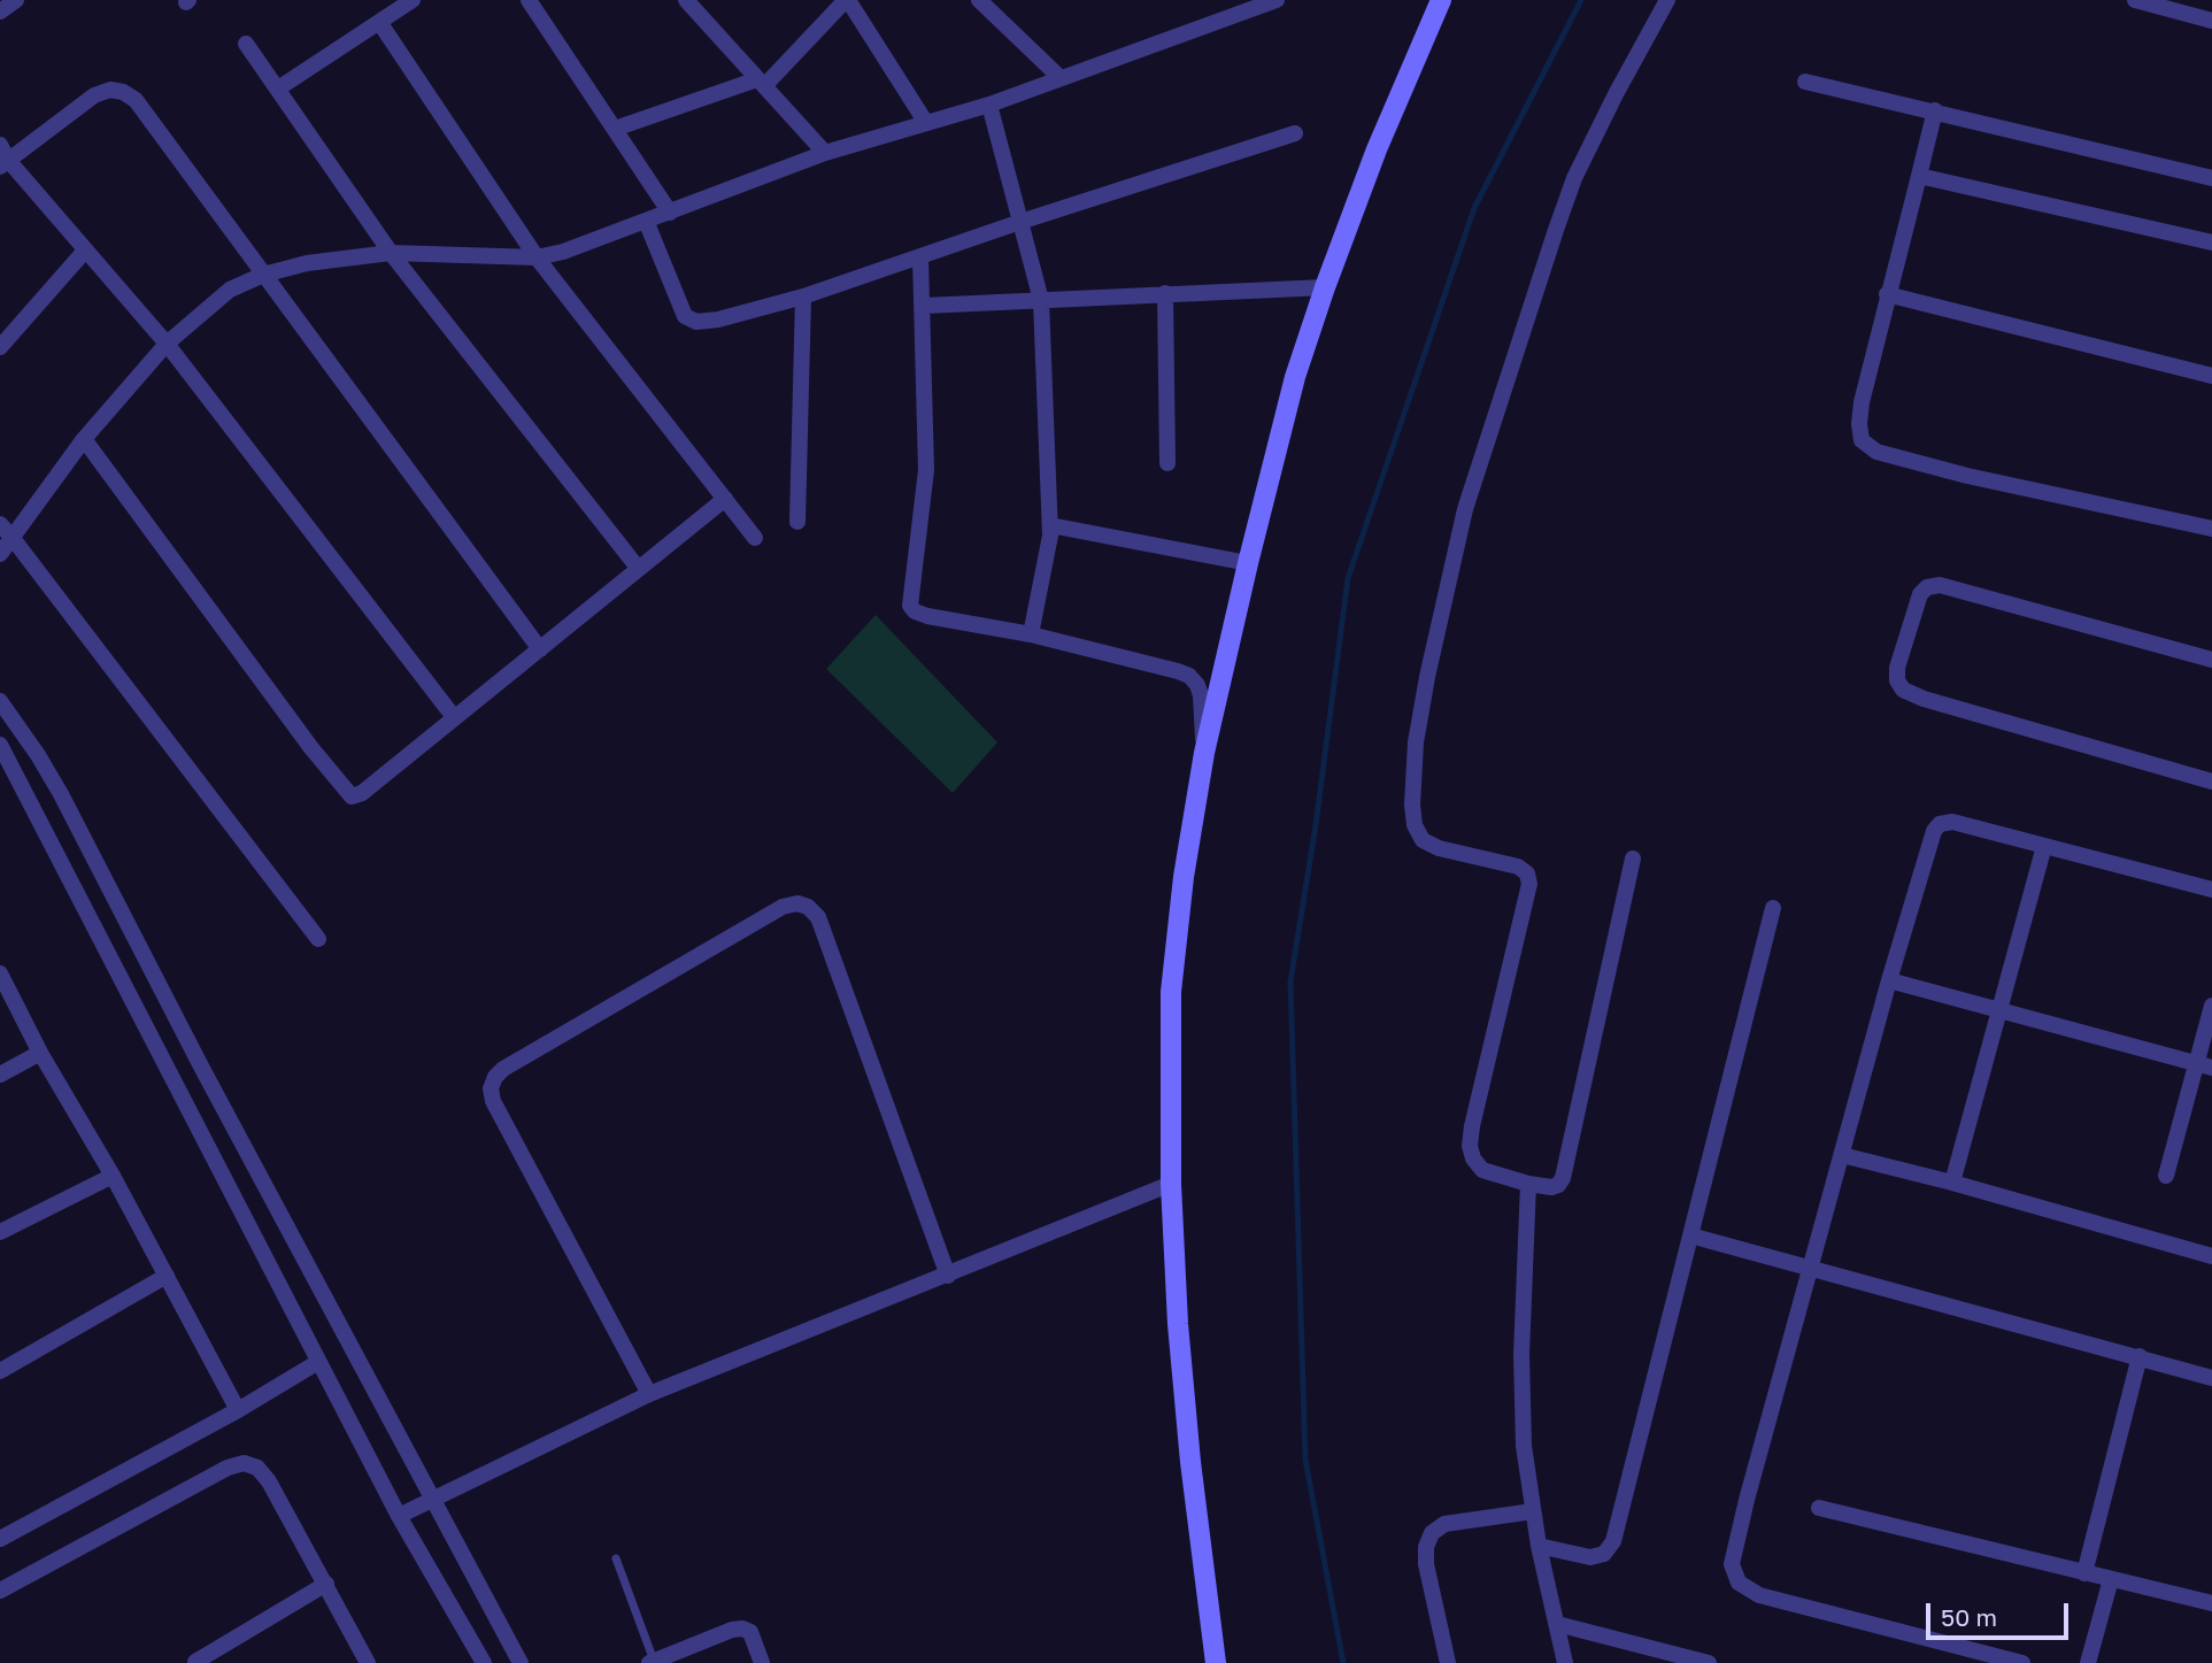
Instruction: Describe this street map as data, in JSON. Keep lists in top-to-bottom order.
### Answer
{
  "scale_bar": "50 m"
}
